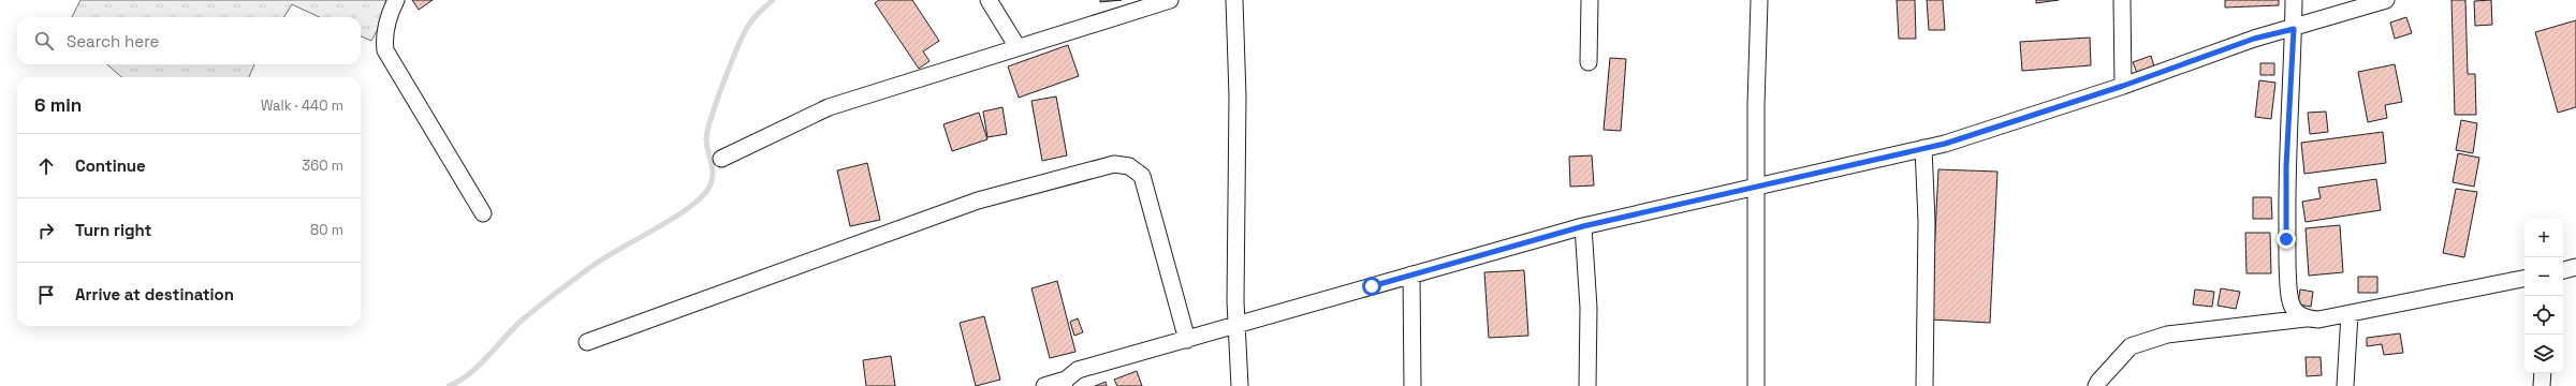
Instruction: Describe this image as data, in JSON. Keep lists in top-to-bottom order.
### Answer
{
  "page": {
    "search": "Search here",
    "heading": ["6 min", "Walk · 440 m"],
    "list": [
      ["Continue", "360 m"],
      ["Turn right", "80 m"],
      "Arrive at destination"
    ],
    "map_buttons": ["+", "−"]
  }
}
